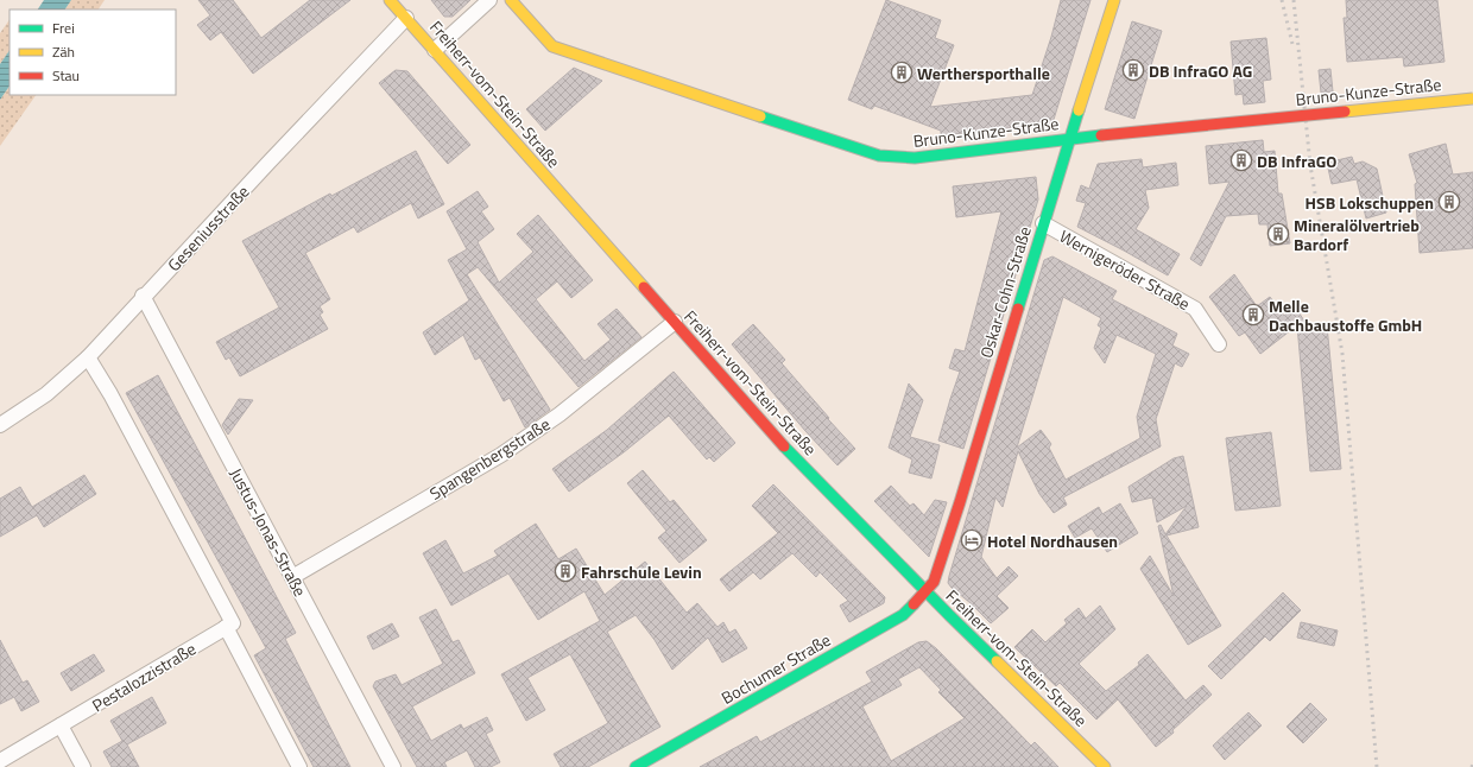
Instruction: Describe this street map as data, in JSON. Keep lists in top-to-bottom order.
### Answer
{
  "streets": {
    "street": [
      "Bruno-Kunze-Straße",
      "Freiherr-vom-Stein-Straße",
      "Geseniusstraße",
      "Wernigeröder Straße",
      "Oskar-Cohn-Straße",
      "Spangenbergstraße",
      "Justus-Jonas-Straße",
      "Bochumer Straße",
      "Pestalozzistraße"
    ]
  },
  "crossings": [
    ["Bruno-Kunze-Straße", "Oskar-Cohn-Straße"],
    ["Freiherr-vom-Stein-Straße", "Geseniusstraße"],
    ["Freiherr-vom-Stein-Straße", "Oskar-Cohn-Straße"],
    ["Freiherr-vom-Stein-Straße", "Spangenbergstraße"],
    ["Freiherr-vom-Stein-Straße", "Bochumer Straße"],
    ["Geseniusstraße", "Justus-Jonas-Straße"],
    ["Wernigeröder Straße", "Oskar-Cohn-Straße"],
    ["Oskar-Cohn-Straße", "Bochumer Straße"],
    ["Spangenbergstraße", "Justus-Jonas-Straße"]
  ],
  "places": {
    "building": [
      "DB InfraGO AG",
      "Werthersporthalle",
      "DB InfraGO",
      "HSB Lokschuppen",
      "Mineralölvertrieb Bardorf",
      "Melle Dachbaustoffe GmbH",
      "Fahrschule Levin"
    ],
    "hotel": ["Hotel Nordhausen"]
  },
  "legend": ["Frei", "Zäh", "Stau"]
}
